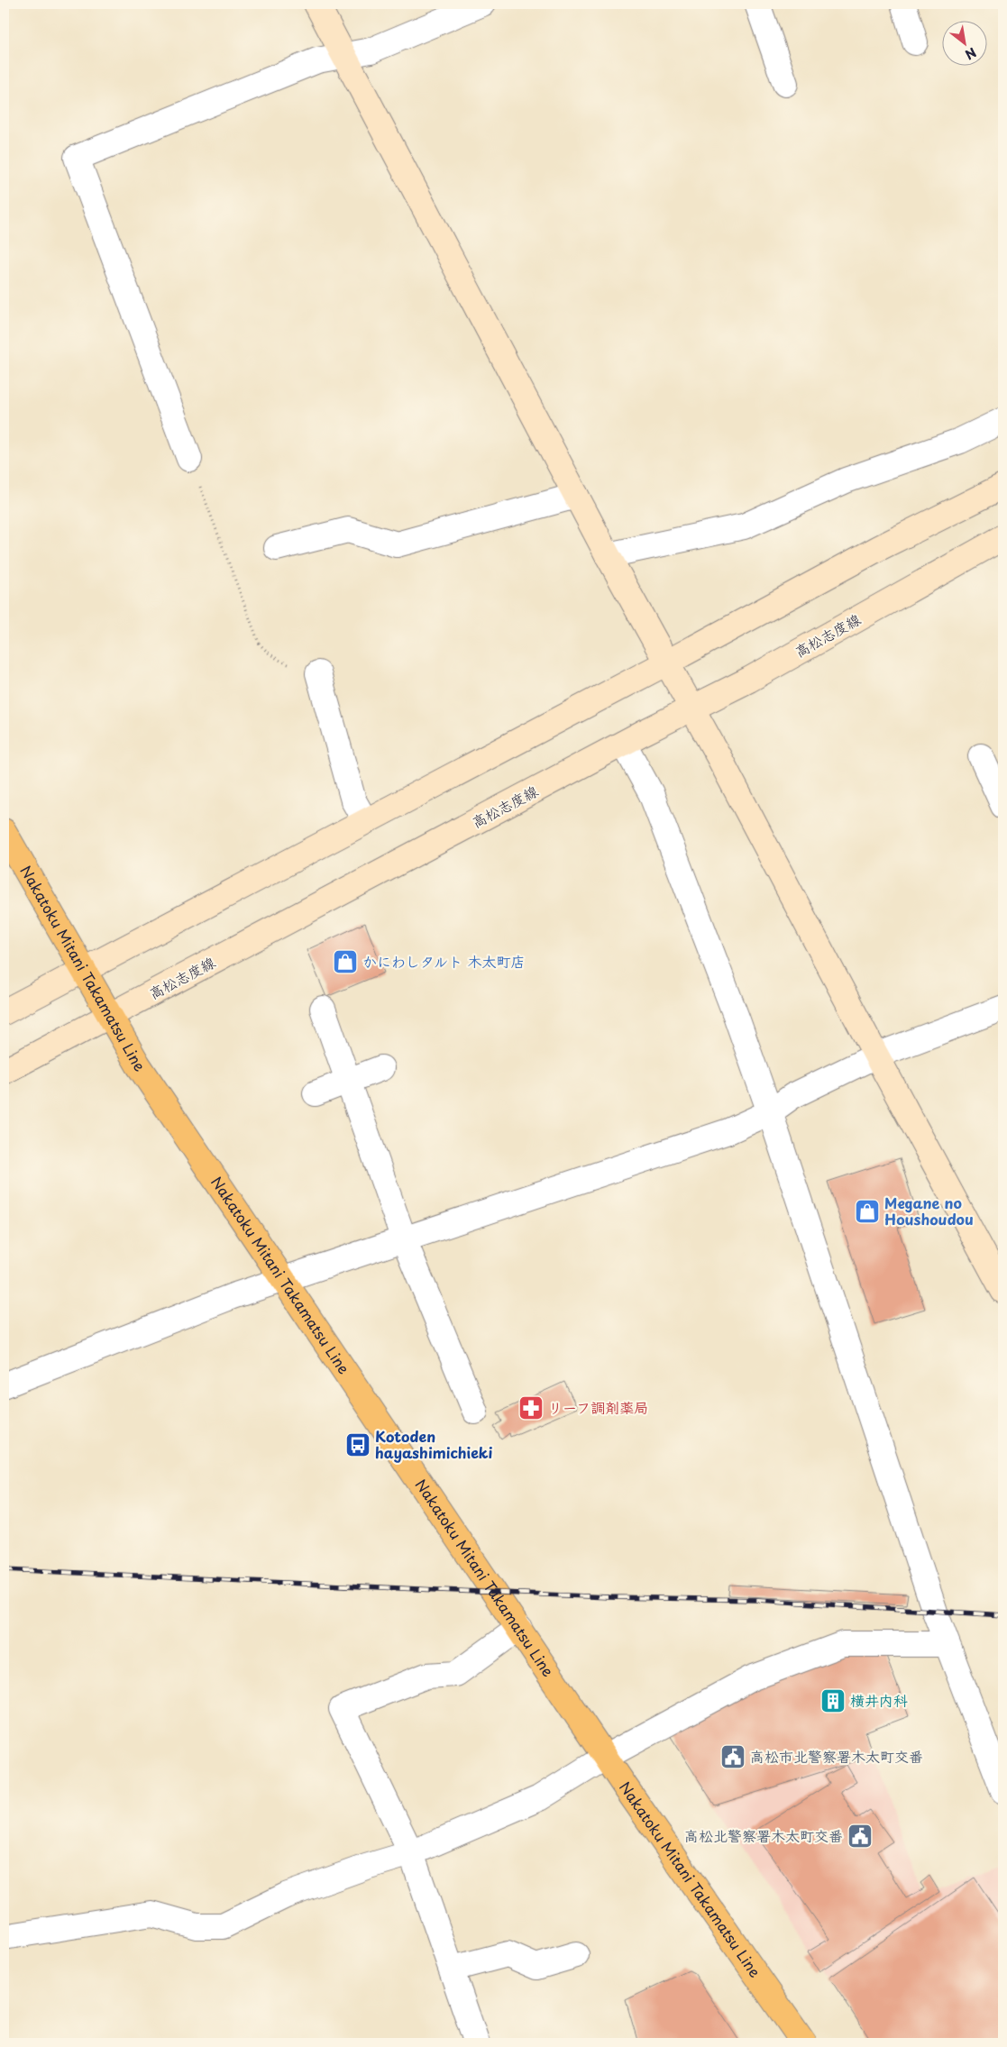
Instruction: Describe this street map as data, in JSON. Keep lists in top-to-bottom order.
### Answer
{
  "streets": {
    "main road": ["高松志度線", "Nakatoku Mitani Takamatsu Line"]
  },
  "crossings": [
    ["高松志度線", "Nakatoku Mitani Takamatsu Line"]
  ],
  "places": {
    "shop": ["かにわしタルト 木太町店", "Megane no Houshoudou"],
    "pharmacy": ["リーフ調剤薬局"],
    "bus stop": ["Kotoden hayashimichieki"],
    "building": ["横井内科"],
    "public building": ["高松市北警察署木太町交番", "高松北警察署木太町交番"]
  },
  "north": "bottom right"
}
